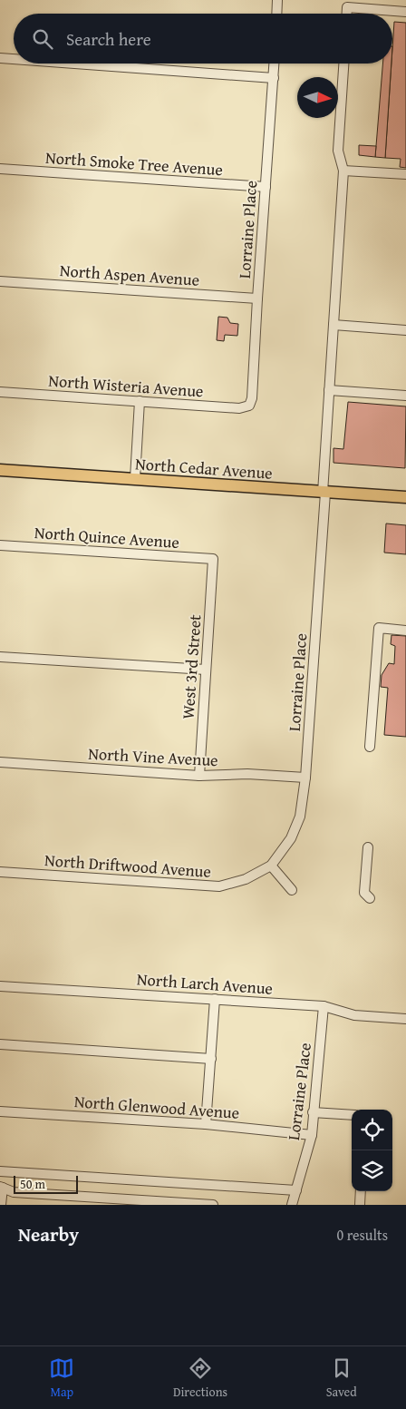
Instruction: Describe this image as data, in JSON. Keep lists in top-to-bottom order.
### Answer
{
  "streets": {
    "main road": ["North Cedar Avenue"],
    "street": [
      "North Smoke Tree Avenue",
      "Lorraine Place",
      "North Aspen Avenue",
      "North Wisteria Avenue",
      "North Quince Avenue",
      "West 3rd Street",
      "North Vine Avenue",
      "North Driftwood Avenue",
      "North Larch Avenue",
      "North Glenwood Avenue"
    ]
  },
  "crossings": [
    ["North Smoke Tree Avenue", "Lorraine Place"],
    ["Lorraine Place", "North Aspen Avenue"],
    ["Lorraine Place", "North Wisteria Avenue"],
    ["Lorraine Place", "North Cedar Avenue"],
    ["Lorraine Place", "North Vine Avenue"],
    ["Lorraine Place", "North Driftwood Avenue"],
    ["Lorraine Place", "North Larch Avenue"],
    ["Lorraine Place", "North Glenwood Avenue"],
    ["North Quince Avenue", "West 3rd Street"],
    ["West 3rd Street", "North Vine Avenue"]
  ],
  "scale_bar": "50 m",
  "north": "right",
  "page": {
    "search": "Search here",
    "scale": "50 m",
    "heading": ["Nearby", "0 results"],
    "nav": ["Map", "Directions", "Saved"]
  }
}
